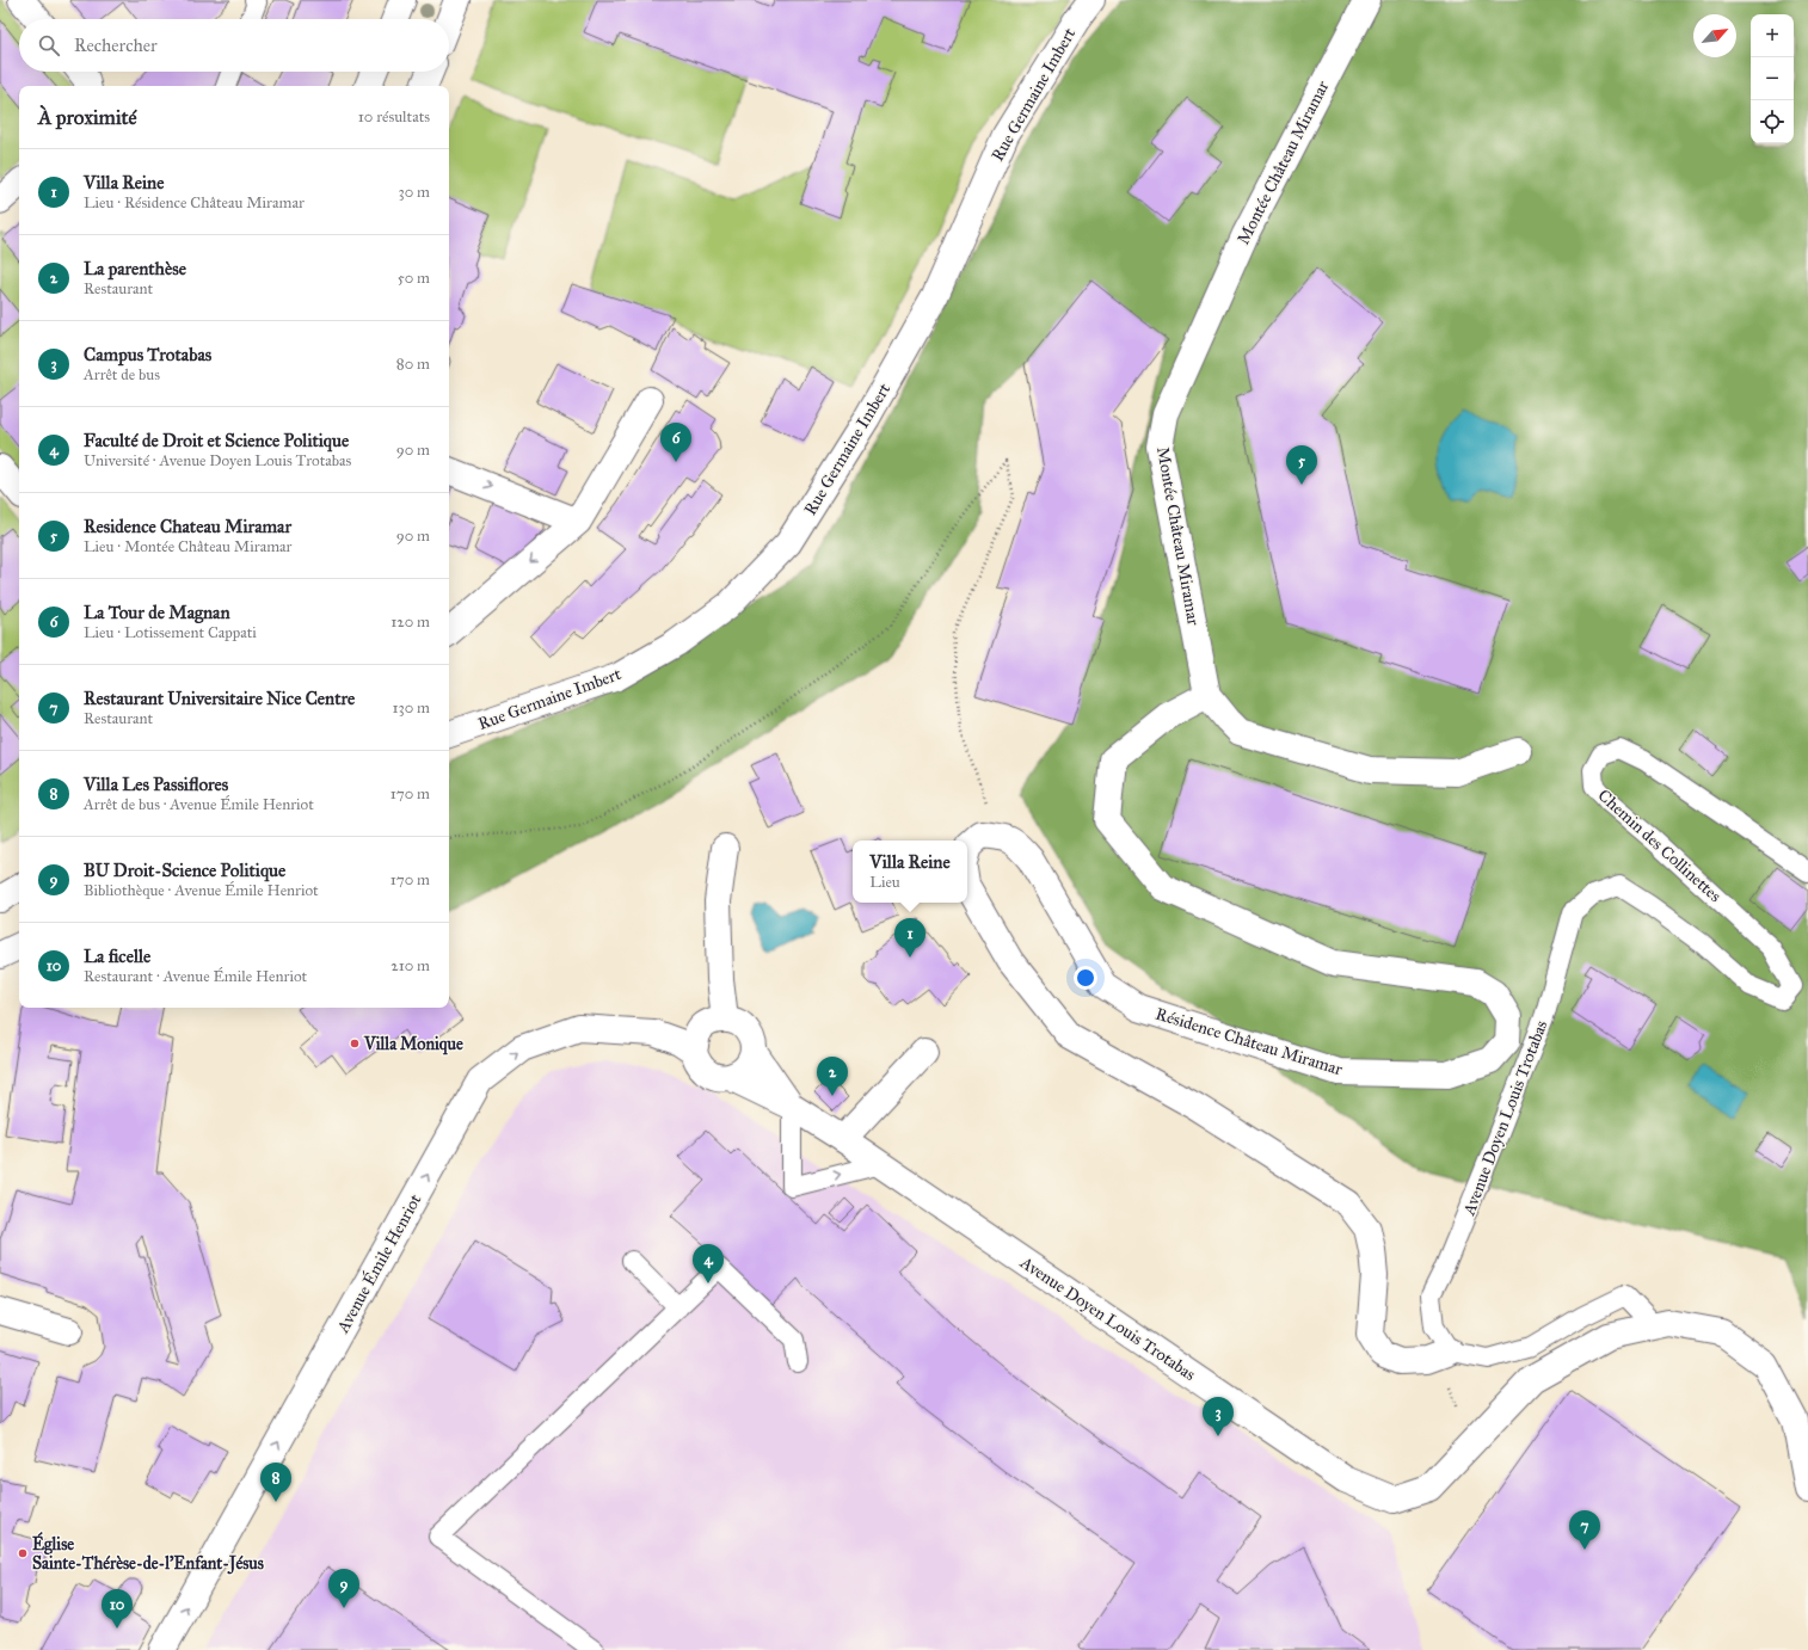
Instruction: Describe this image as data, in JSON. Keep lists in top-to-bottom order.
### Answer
{
  "streets": {
    "street": [
      "Rue Germaine Imbert",
      "Montée Château Miramar",
      "Résidence Château Miramar",
      "Avenue Doyen Louis Trotabas",
      "Avenue Émile Henriot"
    ],
    "lane": ["Chemin des Collinettes"]
  },
  "crossings": [
    ["Montée Château Miramar", "Résidence Château Miramar"],
    ["Chemin des Collinettes", "Avenue Doyen Louis Trotabas"],
    ["Avenue Doyen Louis Trotabas", "Avenue Émile Henriot"]
  ],
  "one_way": ["Avenue Émile Henriot"],
  "places": ["Villa Monique", "Église Sainte-Thérèse-de-l'Enfant-Jésus"],
  "north": "top right",
  "page": {
    "map_buttons": ["+", "−"],
    "search": "Rechercher",
    "heading": ["À proximité", "10 résultats"],
    "list": [
      {
        "mark": "1",
        "name": "Villa Reine",
        "note": "Lieu · Résidence Château Miramar",
        "value": "30 m"
      },
      {
        "mark": "2",
        "name": "La parenthèse",
        "note": "Restaurant",
        "value": "50 m"
      },
      {
        "mark": "3",
        "name": "Campus Trotabas",
        "note": "Arrêt de bus",
        "value": "80 m"
      },
      {
        "mark": "4",
        "name": "Faculté de Droit et Science Politique",
        "note": "Université · Avenue Doyen Louis Trotabas",
        "value": "90 m"
      },
      {
        "mark": "5",
        "name": "Residence Chateau Miramar",
        "note": "Lieu · Montée Château Miramar",
        "value": "90 m"
      },
      {
        "mark": "6",
        "name": "La Tour de Magnan",
        "note": "Lieu · Lotissement Cappati",
        "value": "120 m"
      },
      {
        "mark": "7",
        "name": "Restaurant Universitaire Nice Centre",
        "note": "Restaurant",
        "value": "130 m"
      },
      {
        "mark": "8",
        "name": "Villa Les Passiflores",
        "note": "Arrêt de bus · Avenue Émile Henriot",
        "value": "170 m"
      },
      {
        "mark": "9",
        "name": "BU Droit-Science Politique",
        "note": "Bibliothèque · Avenue Émile Henriot",
        "value": "170 m"
      },
      {
        "mark": "10",
        "name": "La ficelle",
        "note": "Restaurant · Avenue Émile Henriot",
        "value": "210 m"
      }
    ],
    "pins": [
      "6",
      "5",
      "1",
      "2",
      "4",
      "3",
      "8",
      "7",
      "9",
      "10"
    ],
    "popup": ["Villa Reine", "Lieu"]
  }
}
